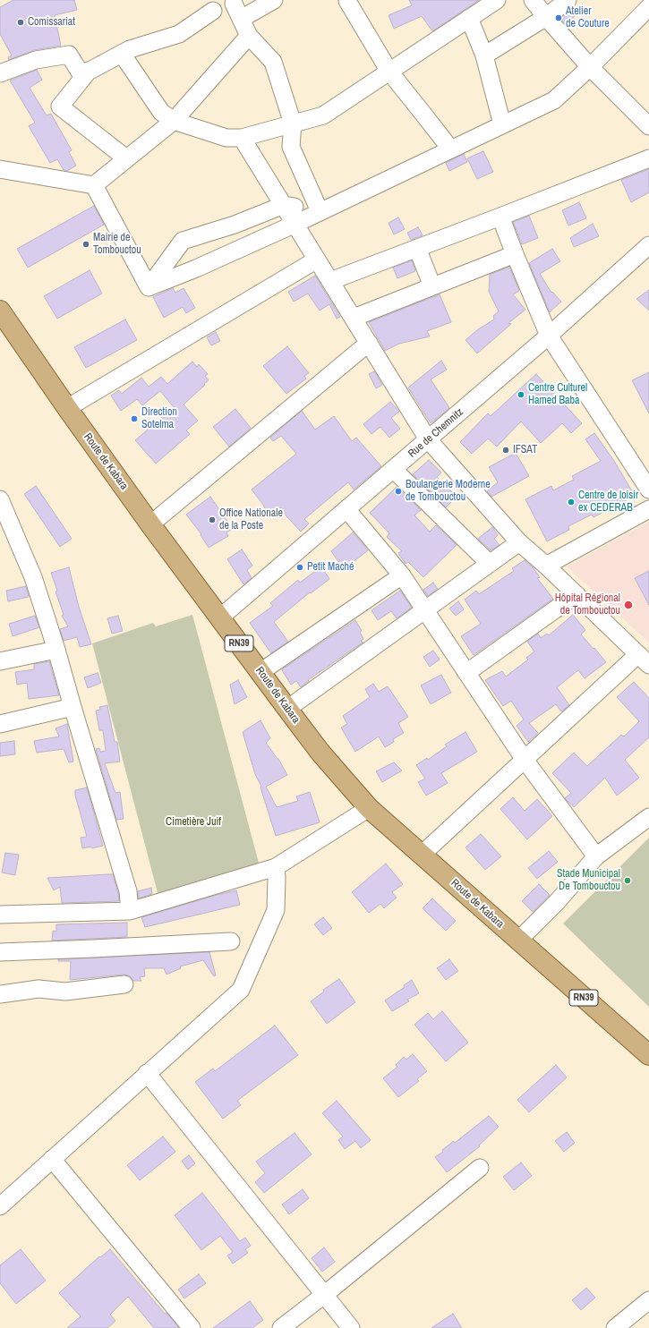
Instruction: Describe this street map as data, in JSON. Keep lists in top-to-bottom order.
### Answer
{
  "streets": {
    "main road": ["Route de Kabara", "RN39"],
    "street": ["Rue de Chemnitz"]
  },
  "crossings": [
    ["Rue de Chemnitz", "Route de Kabara"],
    ["Route de Kabara", "RN39"]
  ],
  "parks": ["Cimetière Juif"],
  "places": [
    "Atelier de Couture",
    "Comissariat",
    "Mairie de Tombouctou",
    "Centre Culturel Hamed Baba",
    "Direction Sotelma",
    "IFSAT",
    "Boulangerie Moderne de Tombouctou",
    "Centre de loisir ex CEDERAB",
    "Office Nationale de la Poste",
    "Petit Maché",
    "Hôpital Régional de Tombouctou",
    "Stade Municipal De Tombouctou"
  ]
}
